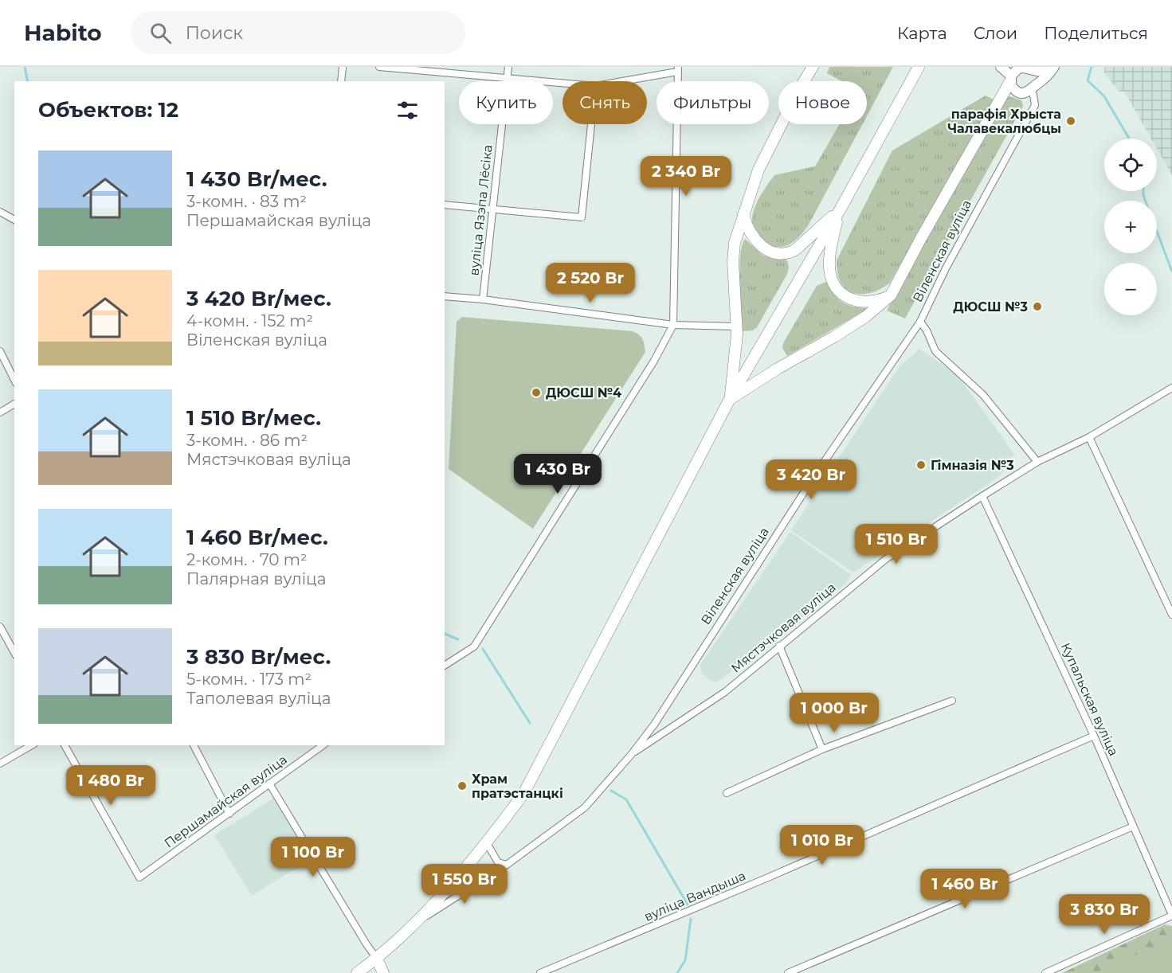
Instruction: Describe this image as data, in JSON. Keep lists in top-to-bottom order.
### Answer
{
  "streets": {
    "main road": ["Віленская вуліца"],
    "street": [
      "вуліца Язэпа Лёсіка",
      "Мястэчковая вуліца",
      "Купальская вуліца",
      "Першамайская вуліца",
      "вуліца Вандыша"
    ]
  },
  "crossings": [
    ["Віленская вуліца", "Мястэчковая вуліца"],
    ["Мястэчковая вуліца", "Купальская вуліца"],
    ["Купальская вуліца", "вуліца Вандыша"]
  ],
  "places": [
    "парафія Хрыста Чалавекалюбцы",
    "ДЮСШ №3",
    "ДЮСШ №4",
    "Гімназія №3",
    "Храм пратэстанцкі"
  ],
  "page": {
    "header": "Habito",
    "search": "Поиск",
    "nav": ["Карта", "Слои", "Поделиться"],
    "chip": [
      "Купить",
      "Снять",
      "Фильтры",
      "Новое"
    ],
    "heading": "Объектов: 12",
    "map_buttons": ["+", "−"],
    "list": [
      {
        "name": "1 430 Br/мес.",
        "note": "3-комн. · 83 m² · Першамайская вуліца"
      },
      {
        "name": "3 420 Br/мес.",
        "note": "4-комн. · 152 m² · Віленская вуліца"
      },
      {
        "name": "1 510 Br/мес.",
        "note": "3-комн. · 86 m² · Мястэчковая вуліца"
      },
      {
        "name": "1 460 Br/мес.",
        "note": "2-комн. · 70 m² · Палярная вуліца"
      },
      {
        "name": "3 830 Br/мес.",
        "note": "5-комн. · 173 m² · Таполевая вуліца"
      }
    ],
    "price": [
      "2 340 Br",
      "2 520 Br",
      "1 430 Br",
      "3 420 Br",
      "1 510 Br",
      "1 000 Br",
      "1 480 Br",
      "1 010 Br",
      "1 100 Br",
      "1 550 Br",
      "1 460 Br",
      "3 830 Br"
    ]
  }
}
